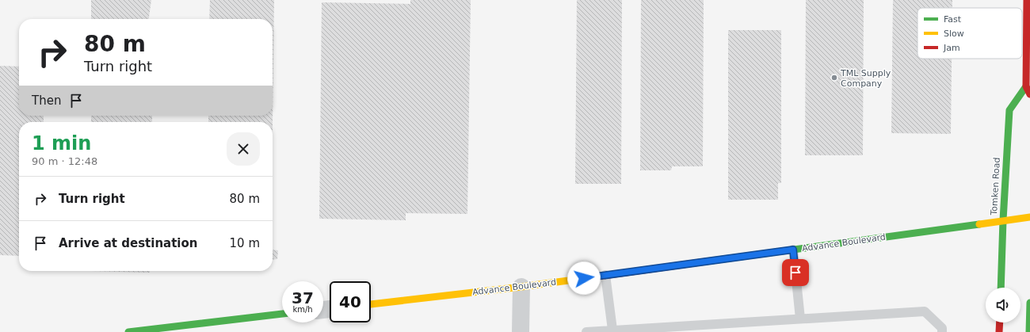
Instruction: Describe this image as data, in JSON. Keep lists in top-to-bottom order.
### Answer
{
  "streets": {
    "street": ["Tomken Road", "Advance Boulevard"]
  },
  "crossings": [
    ["Tomken Road", "Advance Boulevard"]
  ],
  "places": ["TML Supply Company"],
  "legend": ["Fast", "Slow", "Jam"],
  "page": {
    "turn": ["80 m", "Turn right"],
    "then": "Then",
    "heading": ["1 min", "90 m · 12:48"],
    "list": [
      {
        "name": "Turn right",
        "value": "80 m"
      },
      {
        "name": "Arrive at destination",
        "value": "10 m"
      }
    ],
    "speed": "37 km/h",
    "limit": "40"
  }
}
